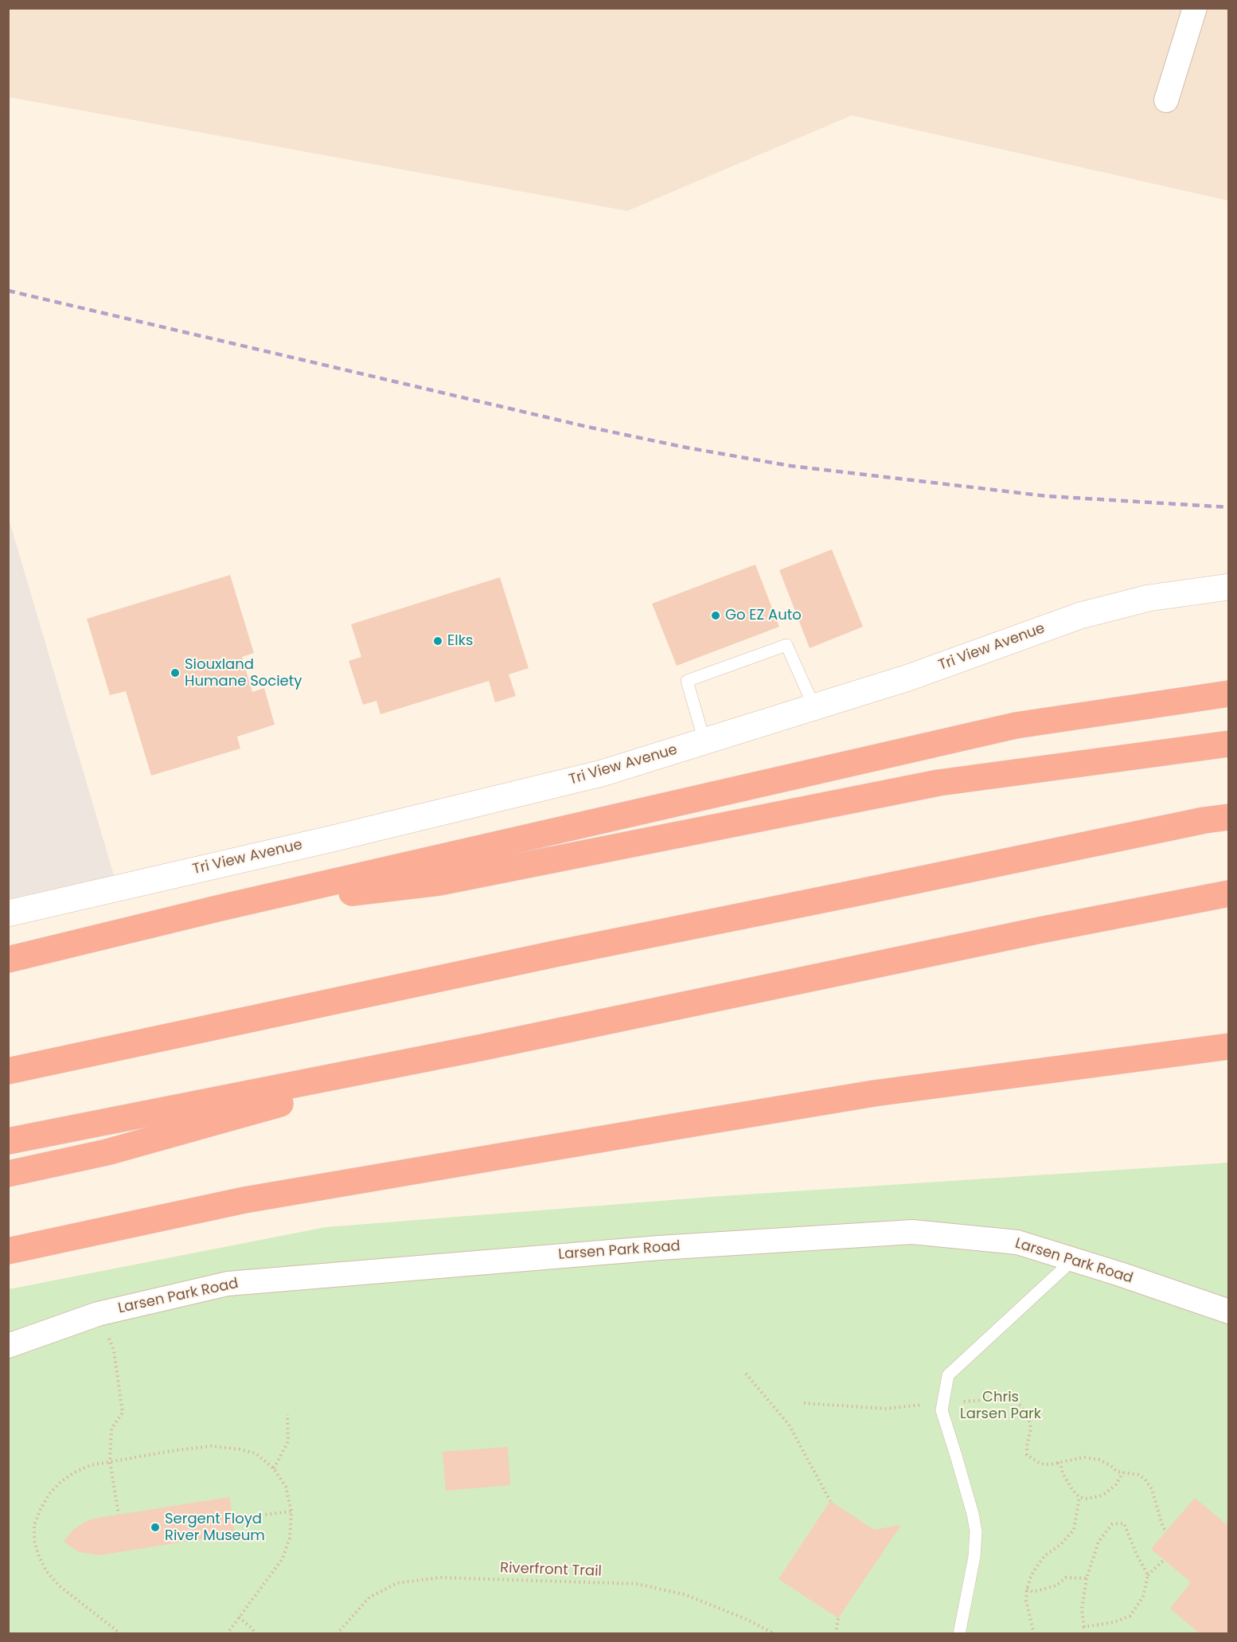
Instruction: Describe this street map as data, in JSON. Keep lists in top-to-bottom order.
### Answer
{
  "streets": {
    "street": ["Tri View Avenue", "Larsen Park Road"],
    "path": ["Riverfront Trail"]
  },
  "parks": ["Chris Larsen Park"],
  "places": [
    "Go EZ Auto",
    "Elks",
    "Siouxland Humane Society",
    "Sergent Floyd River Museum"
  ]
}
